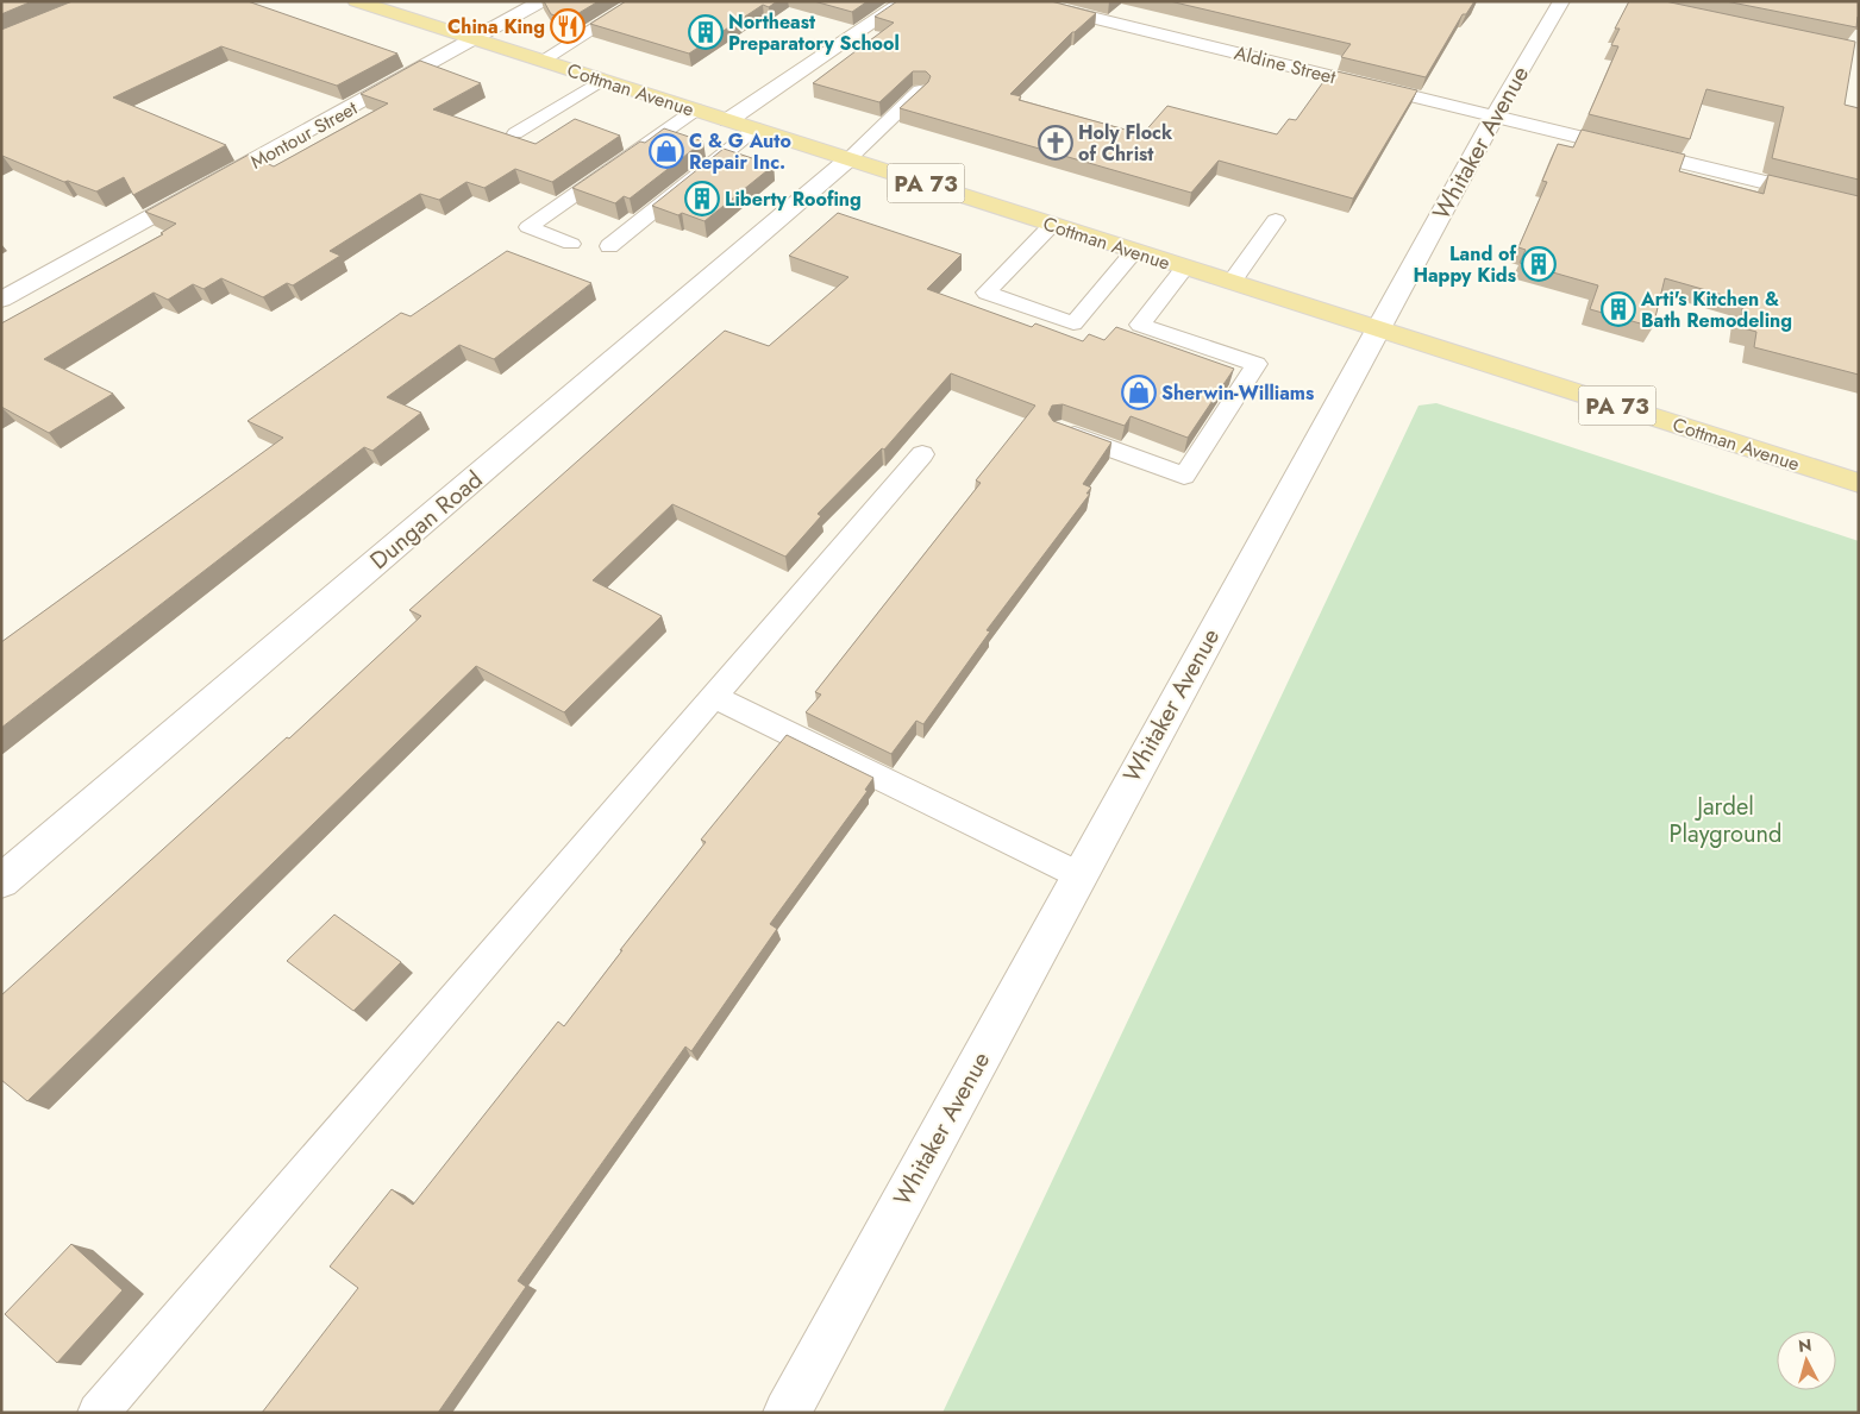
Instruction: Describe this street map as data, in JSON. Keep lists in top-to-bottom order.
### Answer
{
  "streets": {
    "main road": ["Cottman Avenue", "PA 73"],
    "street": [
      "Aldine Street",
      "Montour Street",
      "Whitaker Avenue",
      "Dungan Road"
    ]
  },
  "crossings": [
    ["Aldine Street", "Whitaker Avenue"],
    ["Cottman Avenue", "Montour Street"],
    ["Cottman Avenue", "Whitaker Avenue"],
    ["Cottman Avenue", "Dungan Road"]
  ],
  "parks": ["Jardel Playground"],
  "places": {
    "restaurant": ["China King"],
    "building": [
      "Northeast Preparatory School",
      "Liberty Roofing",
      "Land of Happy Kids",
      "Arti's Kitchen & Bath Remodeling"
    ],
    "church": ["Holy Flock of Christ"],
    "shop": ["C & G Auto Repair Inc.", "Sherwin-Williams"]
  },
  "north": "top"
}
